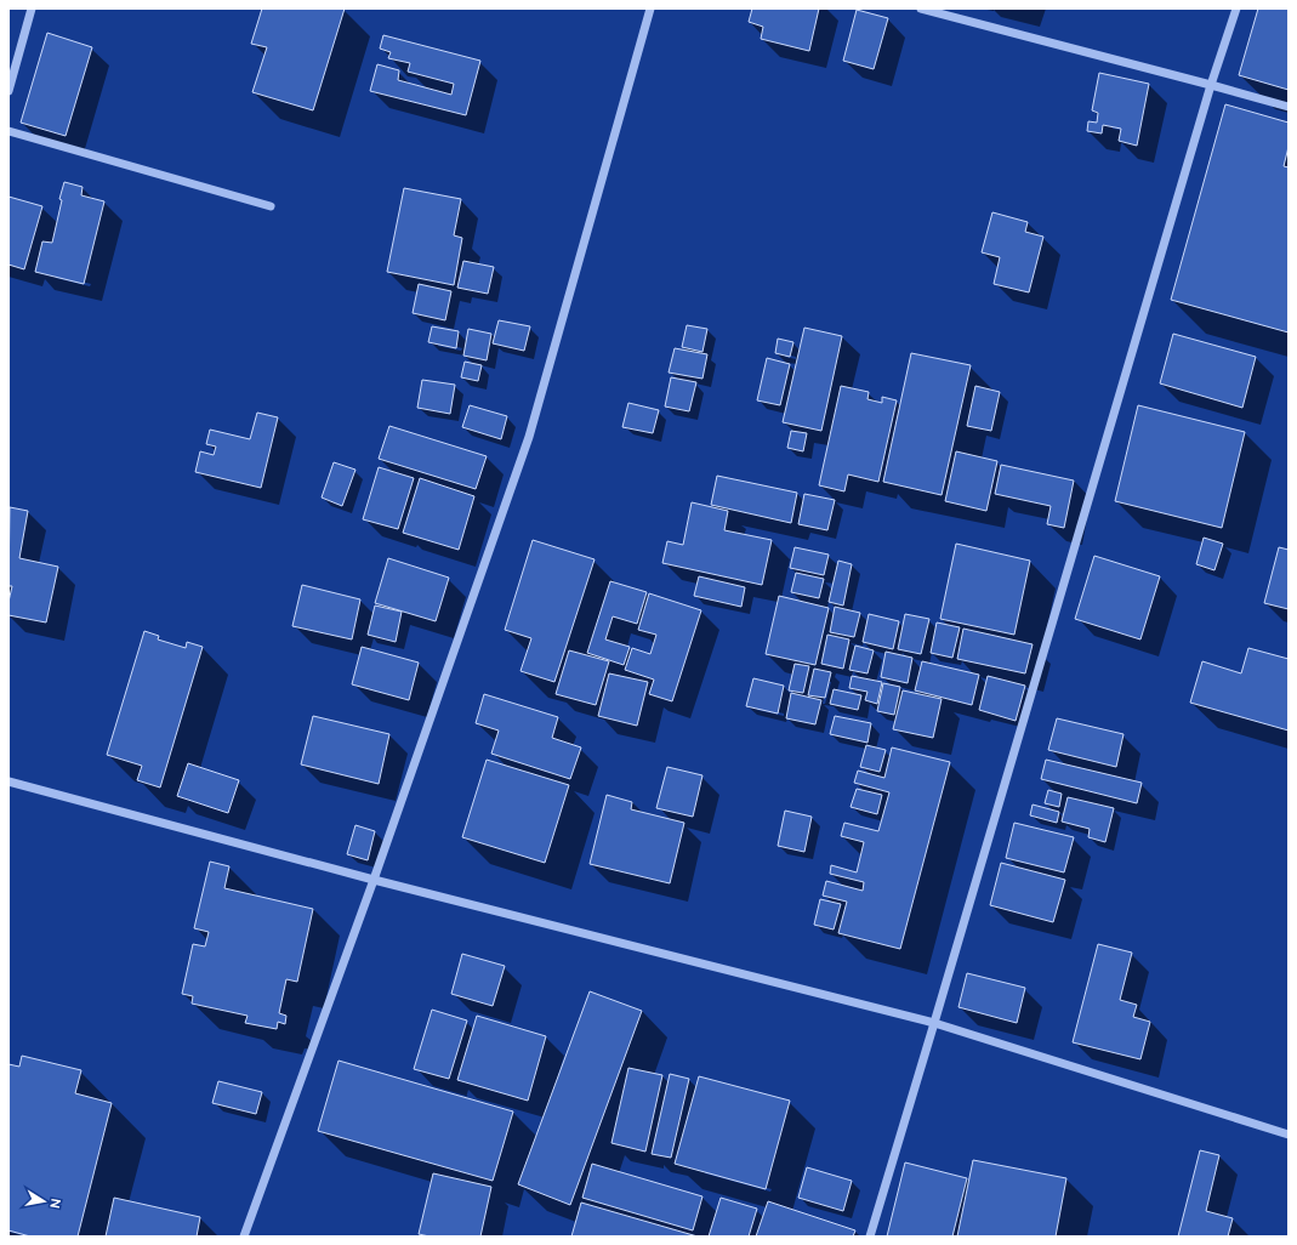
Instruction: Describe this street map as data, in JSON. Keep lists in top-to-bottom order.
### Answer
{
  "north": "right"
}
